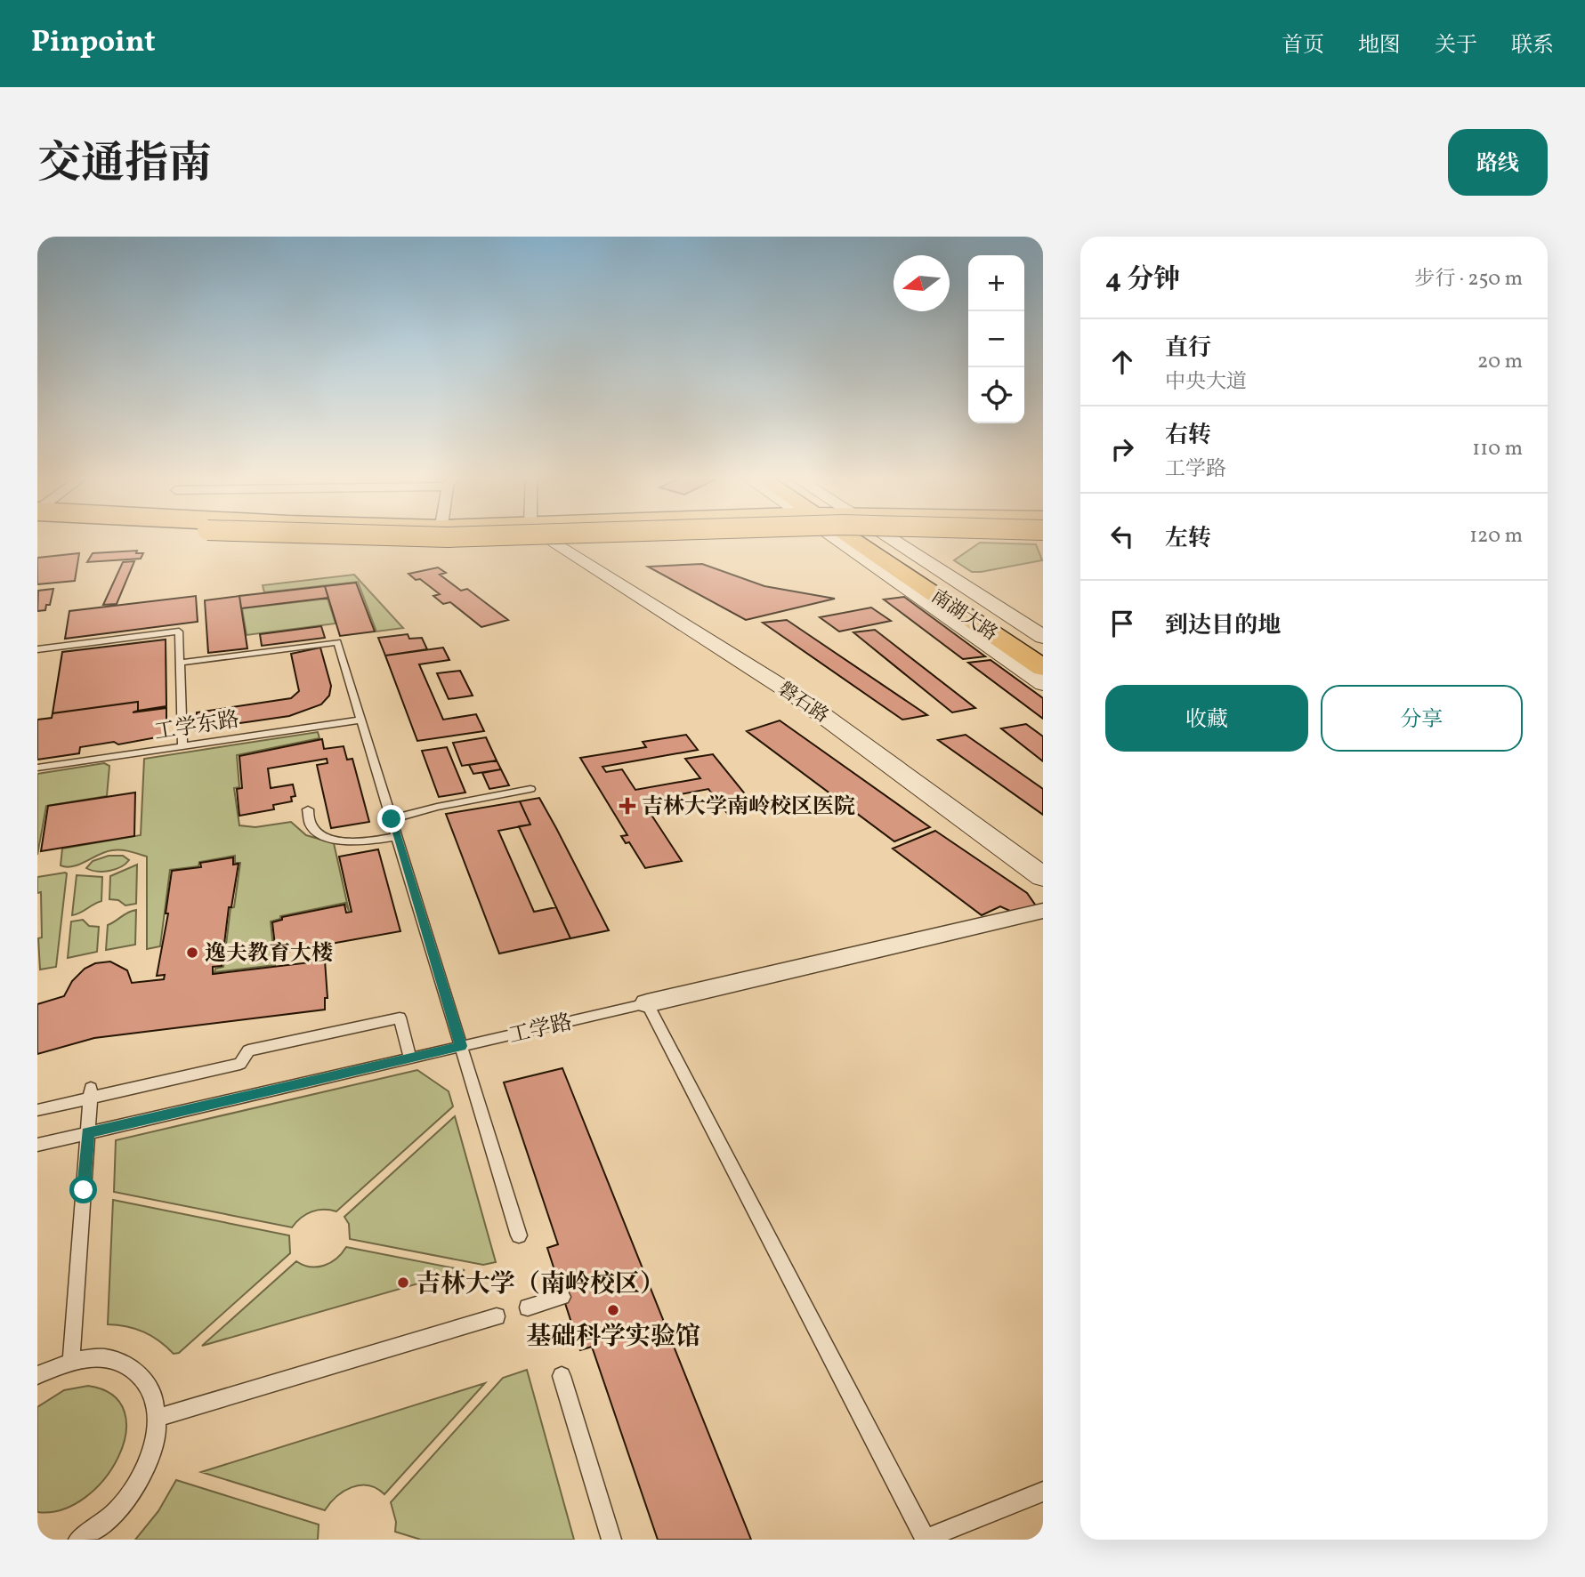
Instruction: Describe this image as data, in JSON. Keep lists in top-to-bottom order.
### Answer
{
  "streets": {
    "main road": ["南湖大路"],
    "street": ["磐石路", "工学路"],
    "lane": ["工学东路"]
  },
  "places": {
    "health": ["吉林大学南岭校区医院"],
    "other": ["逸夫教育大楼", "吉林大学（南岭校区）", "基础科学实验馆"]
  },
  "north": "left",
  "page": {
    "header": "Pinpoint",
    "nav": [
      "首页",
      "地图",
      "关于",
      "联系"
    ],
    "title": "交通指南",
    "buttons": [
      "路线",
      ["收藏", "分享"]
    ],
    "heading": ["4 分钟", "步行 · 250 m"],
    "map_buttons": ["+", "−"],
    "list": [
      ["直行", "中央大道", "20 m"],
      ["右转", "工学路", "110 m"],
      ["左转", "120 m"],
      "到达目的地"
    ]
  }
}
